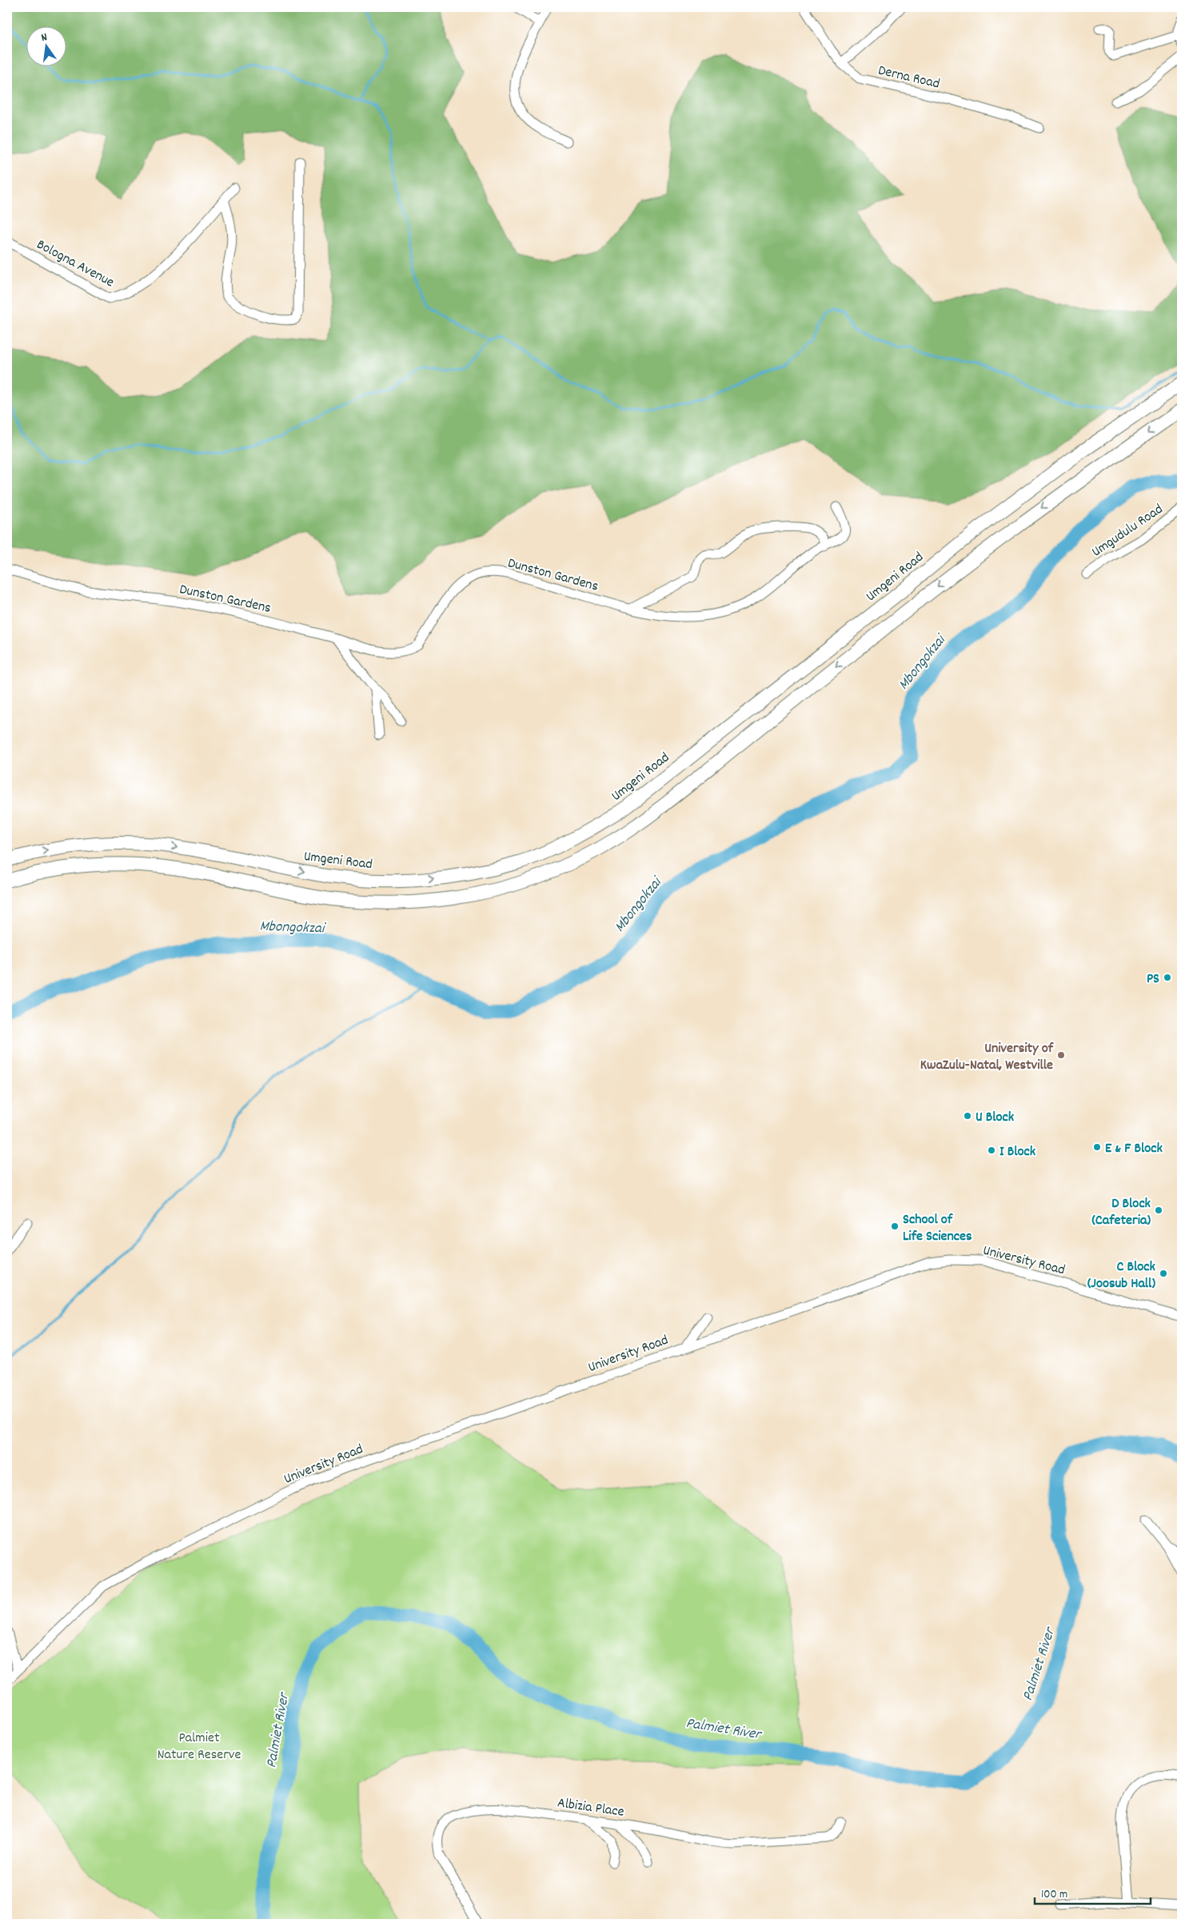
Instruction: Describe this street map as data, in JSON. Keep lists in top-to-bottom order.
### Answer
{
  "streets": {
    "highway": ["Umgeni Road"],
    "street": [
      "Derna Road",
      "Bologna Avenue",
      "Umgudulu Road",
      "Dunston Gardens",
      "University Road",
      "Albizia Place"
    ]
  },
  "water": ["Mbongokzai", "Palmiet River"],
  "parks": ["Palmiet Nature Reserve"],
  "places": [
    "PS",
    "University of KwaZulu-Natal, Westville",
    "U Block",
    "E & F Block",
    "I Block",
    "D Block (Cafeteria)",
    "School of Life Sciences",
    "C Block (Joosub Hall)"
  ],
  "scale_bar": "100 m",
  "north": "top"
}
